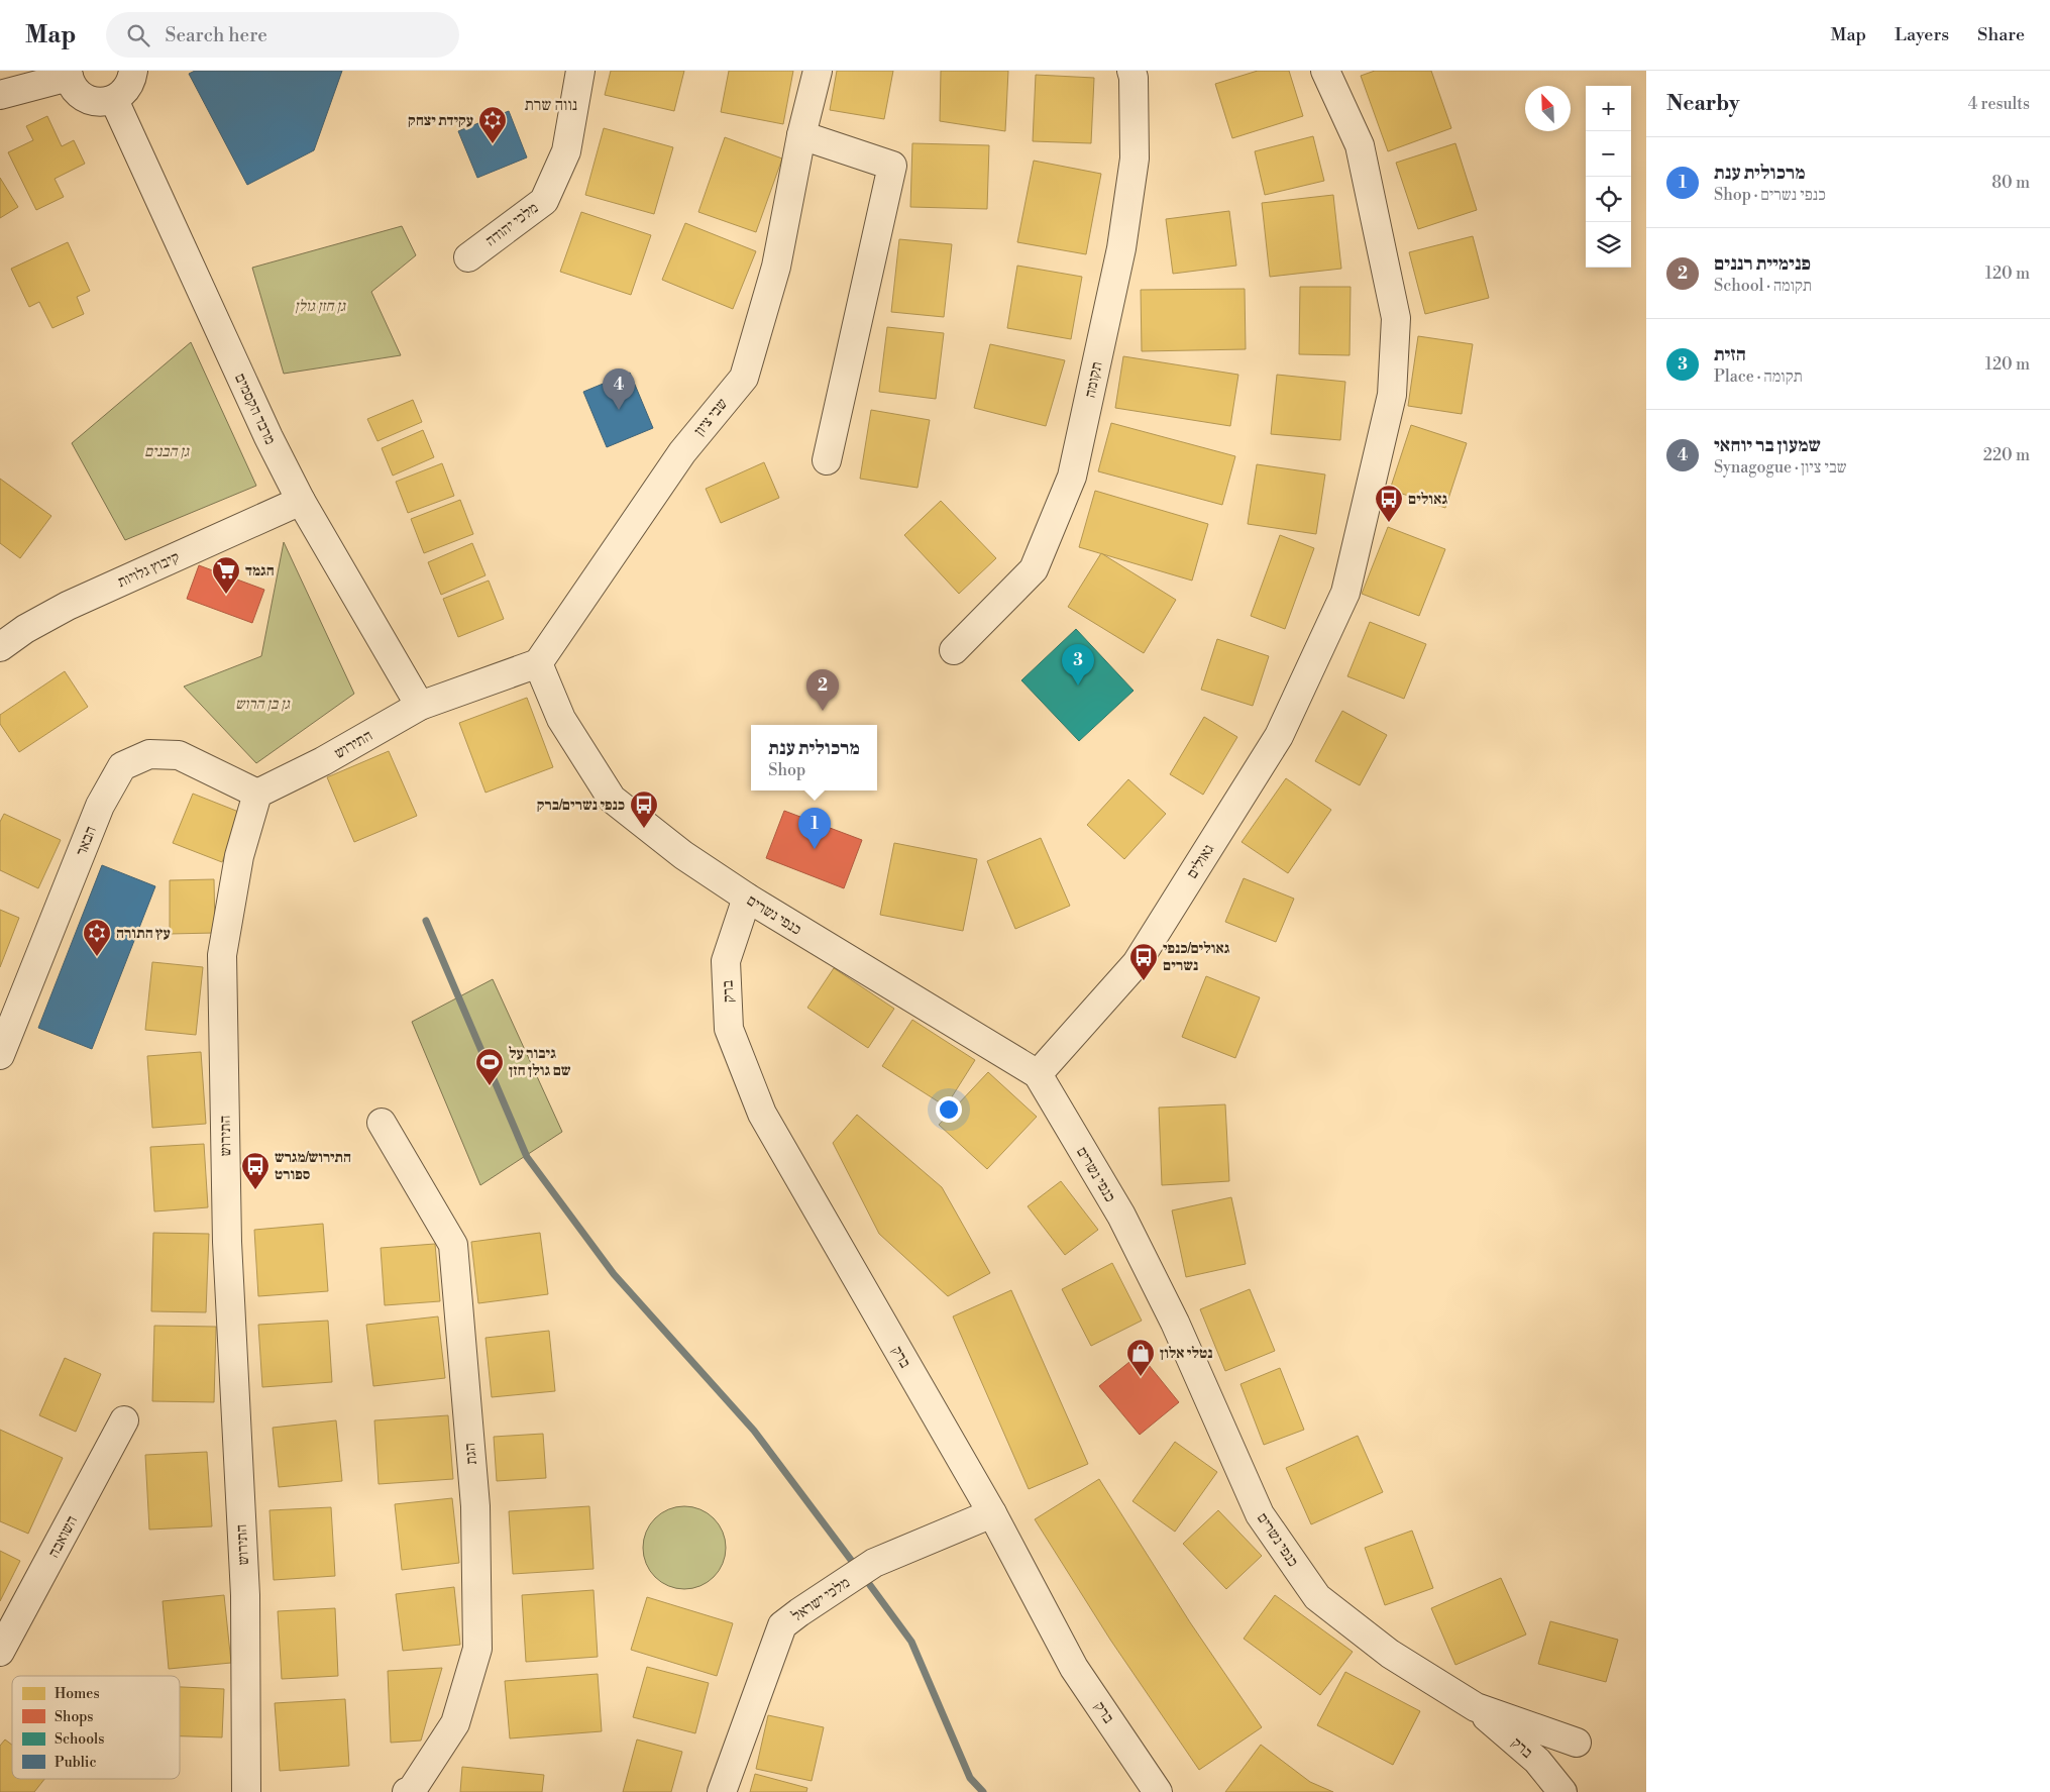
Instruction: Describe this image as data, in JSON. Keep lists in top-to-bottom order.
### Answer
{
  "streets": {
    "street": [
      "מלכי יהודה",
      "תקומה",
      "מרבד הקסמים",
      "שבי ציון",
      "קיבוץ גלויות",
      "התירוש",
      "הבאר",
      "גאולים",
      "כנפי נשרים",
      "ברק",
      "הגת",
      "השואבה",
      "מלכי ישראל"
    ]
  },
  "crossings": [
    ["מרבד הקסמים", "קיבוץ גלויות"],
    ["מרבד הקסמים", "התירוש"],
    ["שבי ציון", "התירוש"],
    ["שבי ציון", "כנפי נשרים"],
    ["התירוש", "הבאר"],
    ["התירוש", "כנפי נשרים"],
    ["גאולים", "כנפי נשרים"],
    ["כנפי נשרים", "ברק"],
    ["ברק", "מלכי ישראל"]
  ],
  "districts": ["נווה שרת"],
  "parks": ["גן חזן גולן", "גן הבנים", "גן בן הרוש"],
  "places": {
    "synagogue": ["עקידת יצחק", "עץ התורה"],
    "bus stop": [
      "גאולים",
      "כנפי נשרים/ברק",
      "גאולים/כנפי נשרים",
      "התירוש/מגרש ספורט"
    ],
    "supermarket": ["הגמד"],
    "sports": ["גיבור על שם גולן חזן"],
    "shop": ["נטלי אלון"]
  },
  "legend": [
    "Homes",
    "Shops",
    "Schools",
    "Public"
  ],
  "north": "top left",
  "page": {
    "header": "Map",
    "search": "Search here",
    "nav": ["Map", "Layers", "Share"],
    "heading": ["Nearby", "4 results"],
    "map_buttons": ["+", "−"],
    "list": [
      {
        "mark": "1",
        "name": "מרכולית ענת",
        "note": "Shop · כנפי נשרים",
        "value": "80 m"
      },
      {
        "mark": "2",
        "name": "פנימיית רננים",
        "note": "School · תקומה",
        "value": "120 m"
      },
      {
        "mark": "3",
        "name": "הזית",
        "note": "Place · תקומה",
        "value": "120 m"
      },
      {
        "mark": "4",
        "name": "שמעון בר יוחאי",
        "note": "Synagogue · שבי ציון",
        "value": "220 m"
      }
    ],
    "pins": [
      "4",
      "3",
      "2",
      "1"
    ],
    "popup": ["מרכולית ענת", "Shop"]
  }
}
